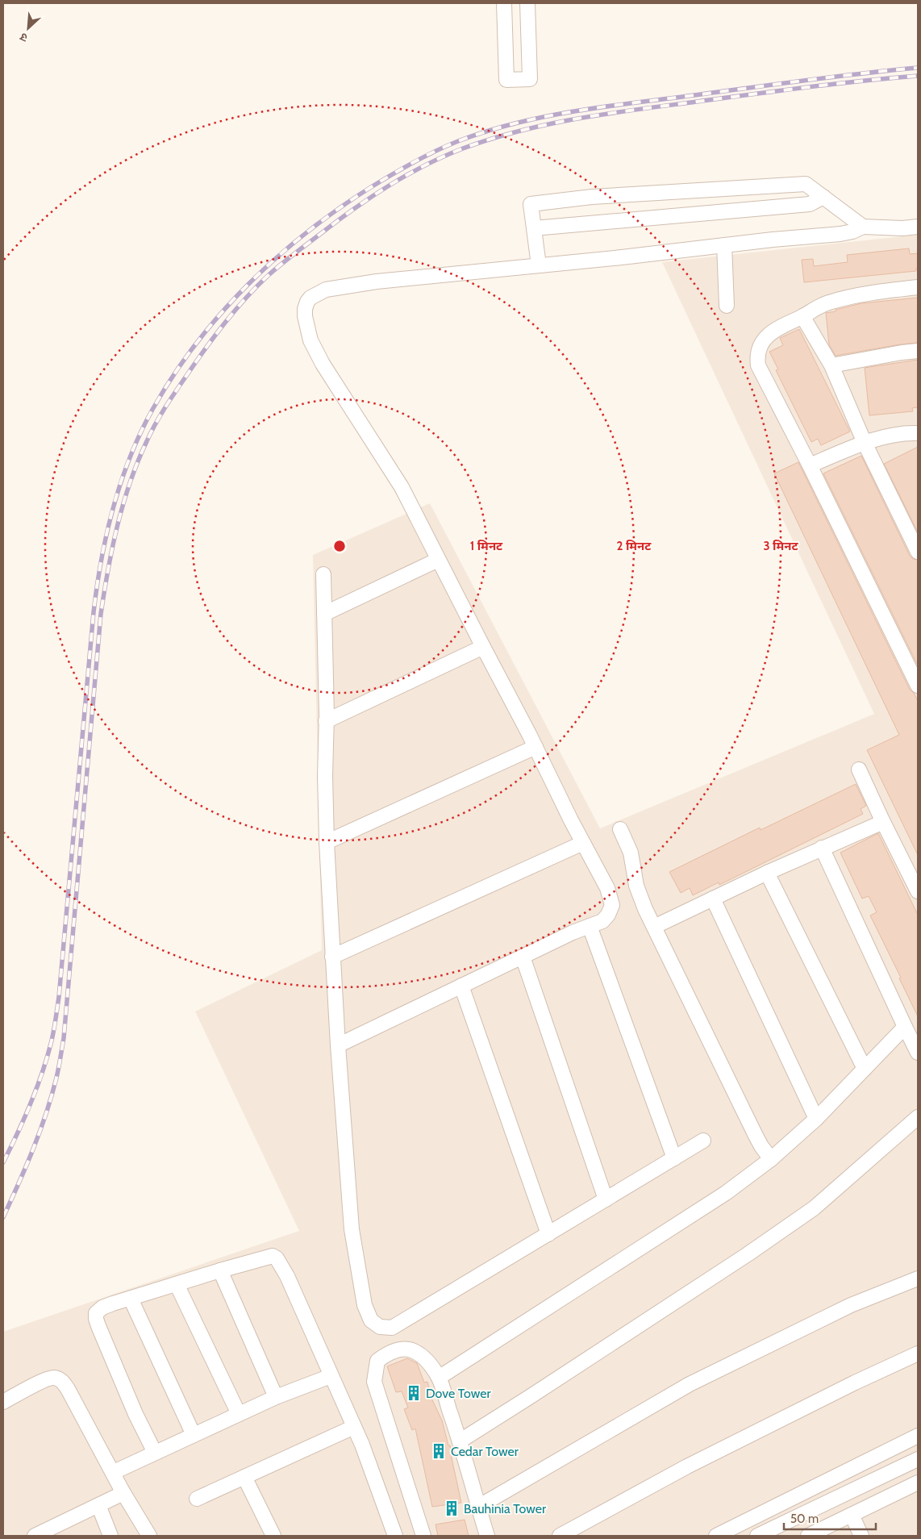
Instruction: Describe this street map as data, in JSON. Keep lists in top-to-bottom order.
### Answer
{
  "places": {
    "building": ["Dove Tower", "Cedar Tower", "Bauhinia Tower"]
  },
  "scale_bar": "50 m",
  "north": "bottom left",
  "rings": ["1 मिनट", "2 मिनट", "3 मिनट"]
}
